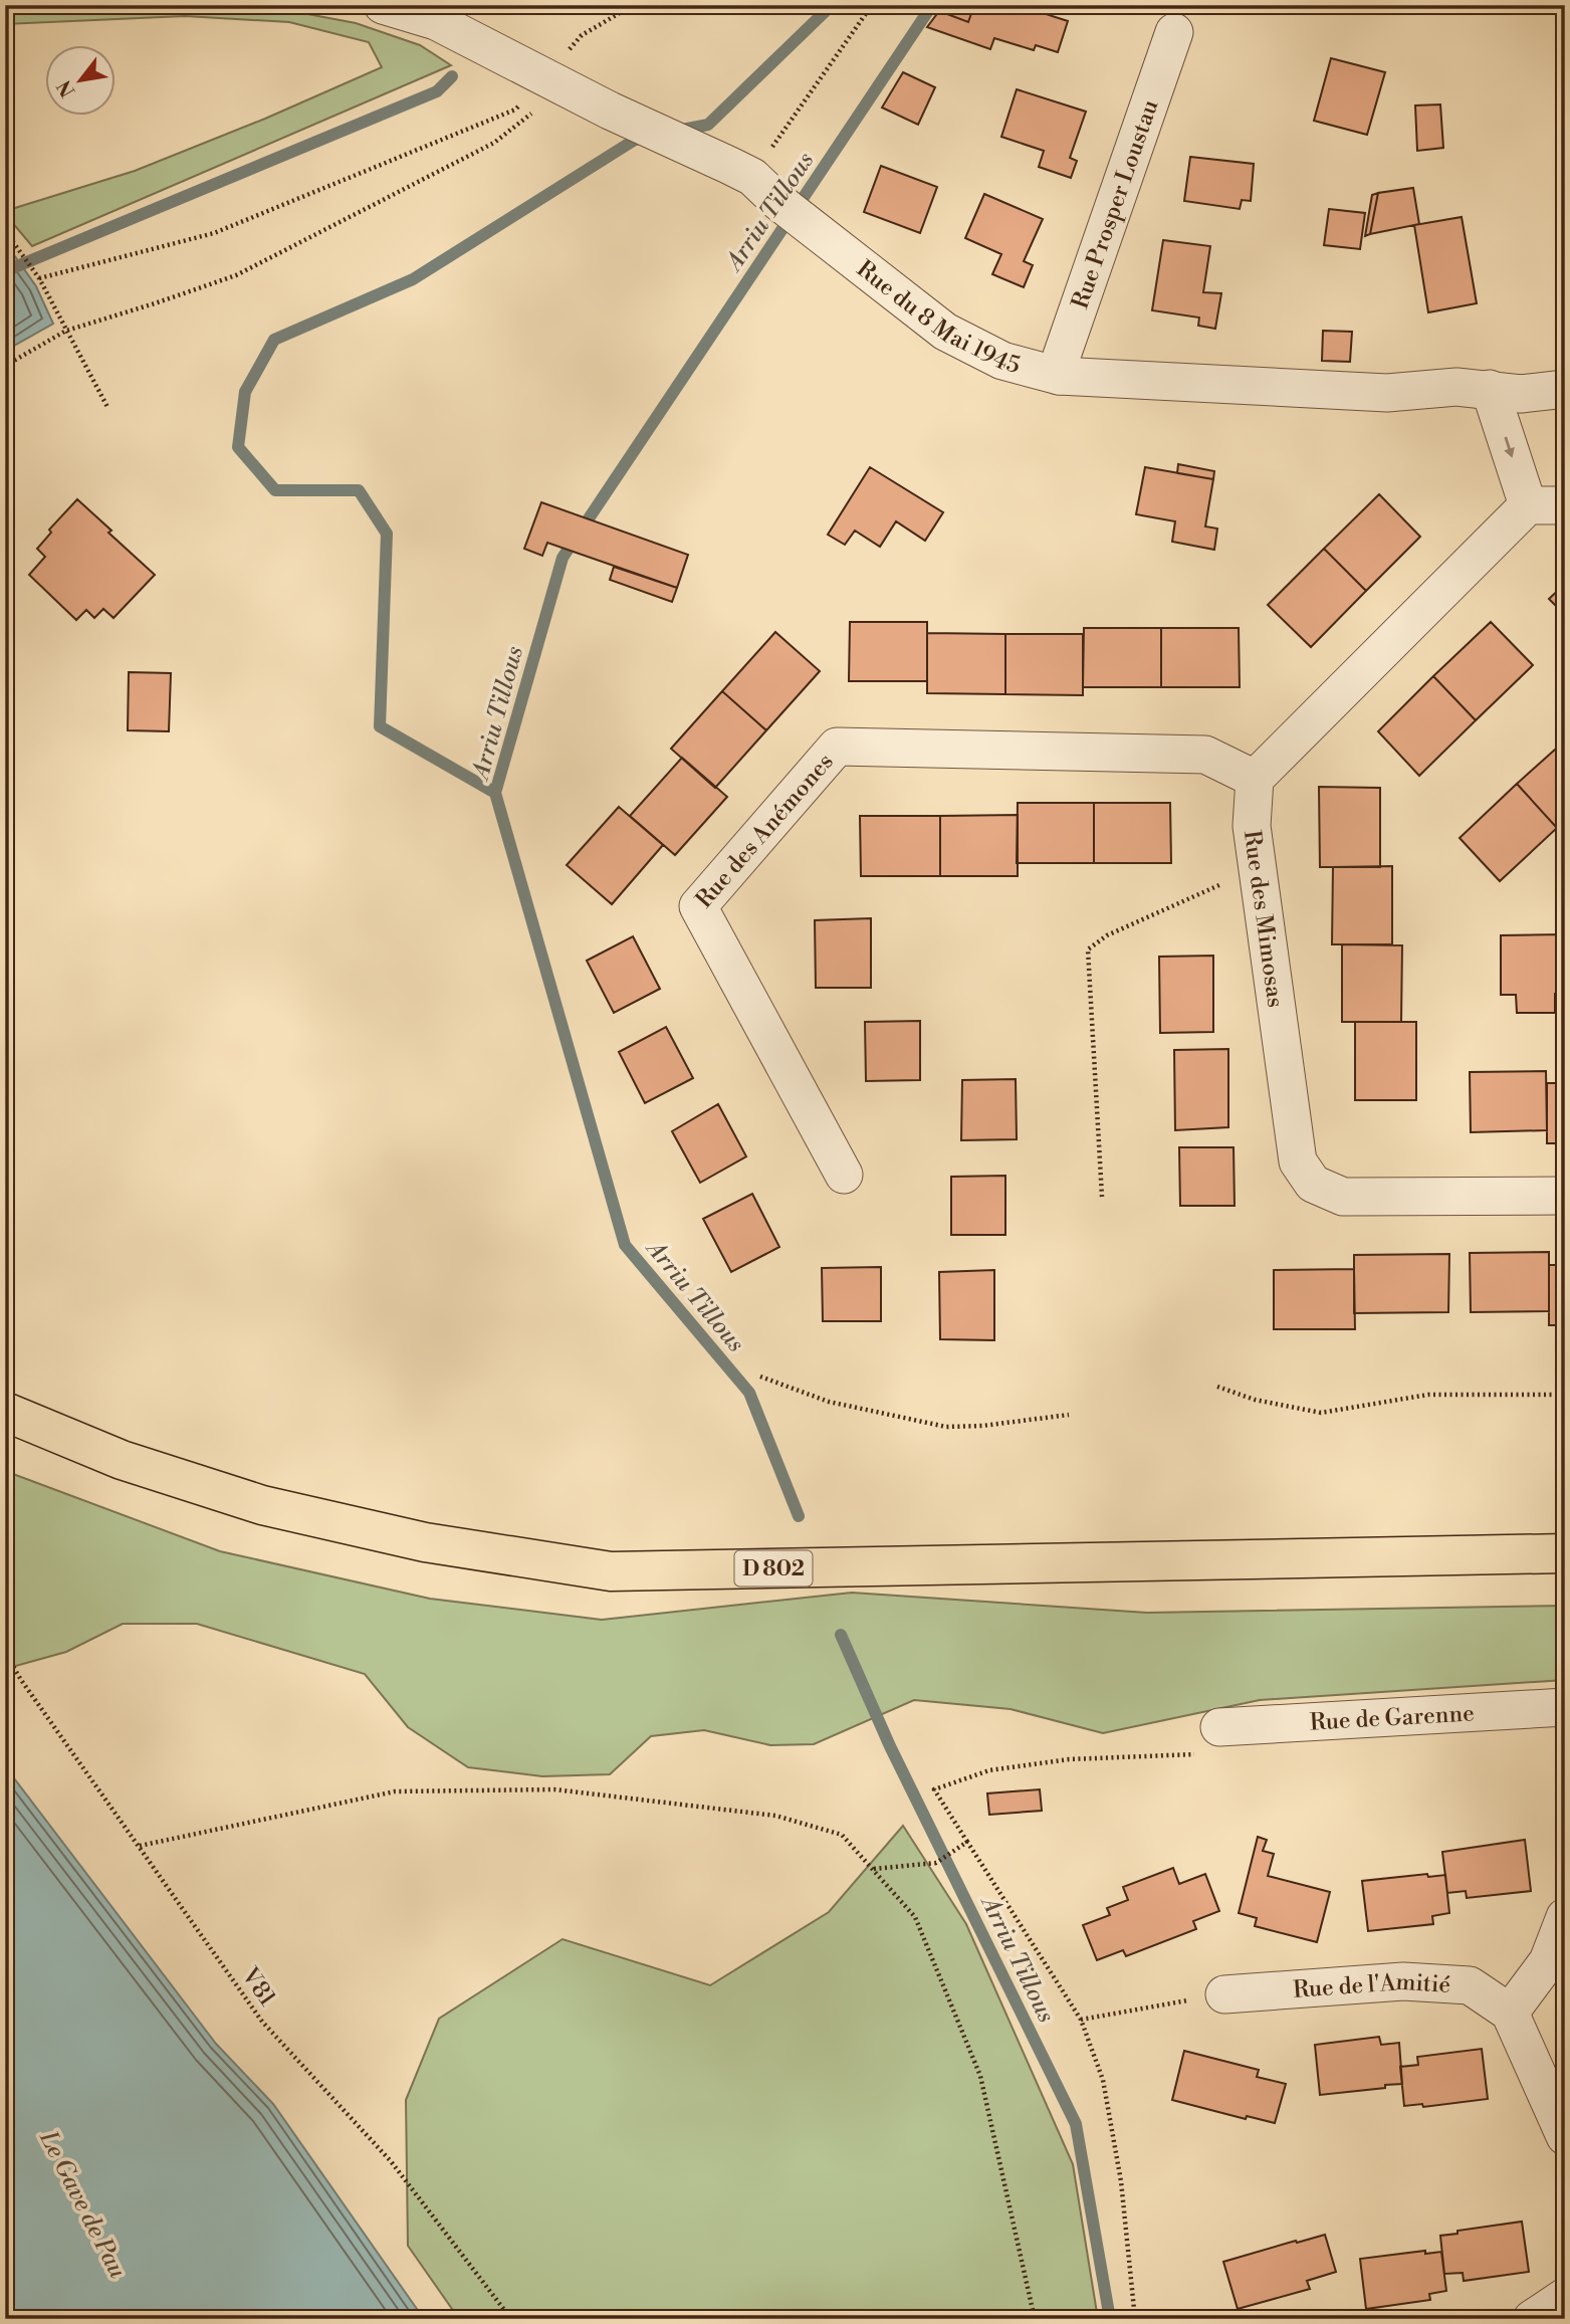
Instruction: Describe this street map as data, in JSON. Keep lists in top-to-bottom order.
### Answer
{
  "streets": {
    "main road": ["D 802"],
    "street": [
      "Rue Prosper Loustau",
      "Rue du 8 Mai 1945",
      "Rue des Anémones",
      "Rue des Mimosas",
      "Rue de Garenne",
      "Rue de l'Amitié"
    ],
    "path": ["V81"]
  },
  "crossings": [
    ["Rue Prosper Loustau", "Rue du 8 Mai 1945"],
    ["Rue des Anémones", "Rue des Mimosas"]
  ],
  "water": ["Arriu Tillous", "Le Gave de Pau"],
  "north": "bottom left"
}
